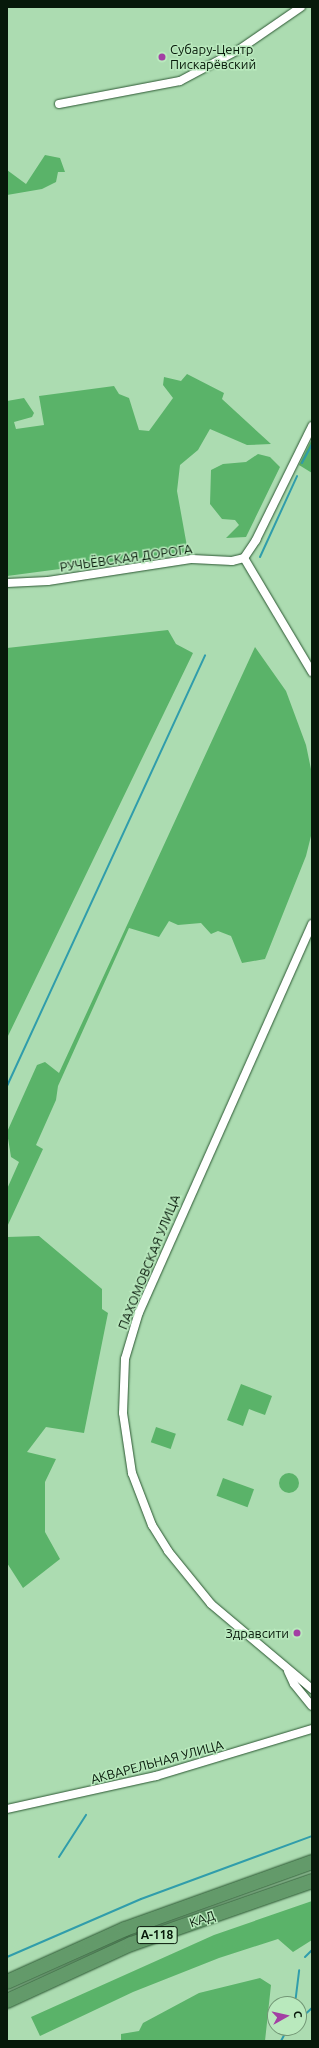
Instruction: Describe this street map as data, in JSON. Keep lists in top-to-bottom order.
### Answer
{
  "streets": {
    "highway": ["КАД", "А-118"],
    "street": ["РУЧЬЁВСКАЯ ДОРОГА", "ПАХОМОВСКАЯ УЛИЦА", "АКВАРЕЛЬНАЯ УЛИЦА"]
  },
  "places": ["Субару-Центр Пискарёвский", "Здравсити"],
  "north": "right"
}
